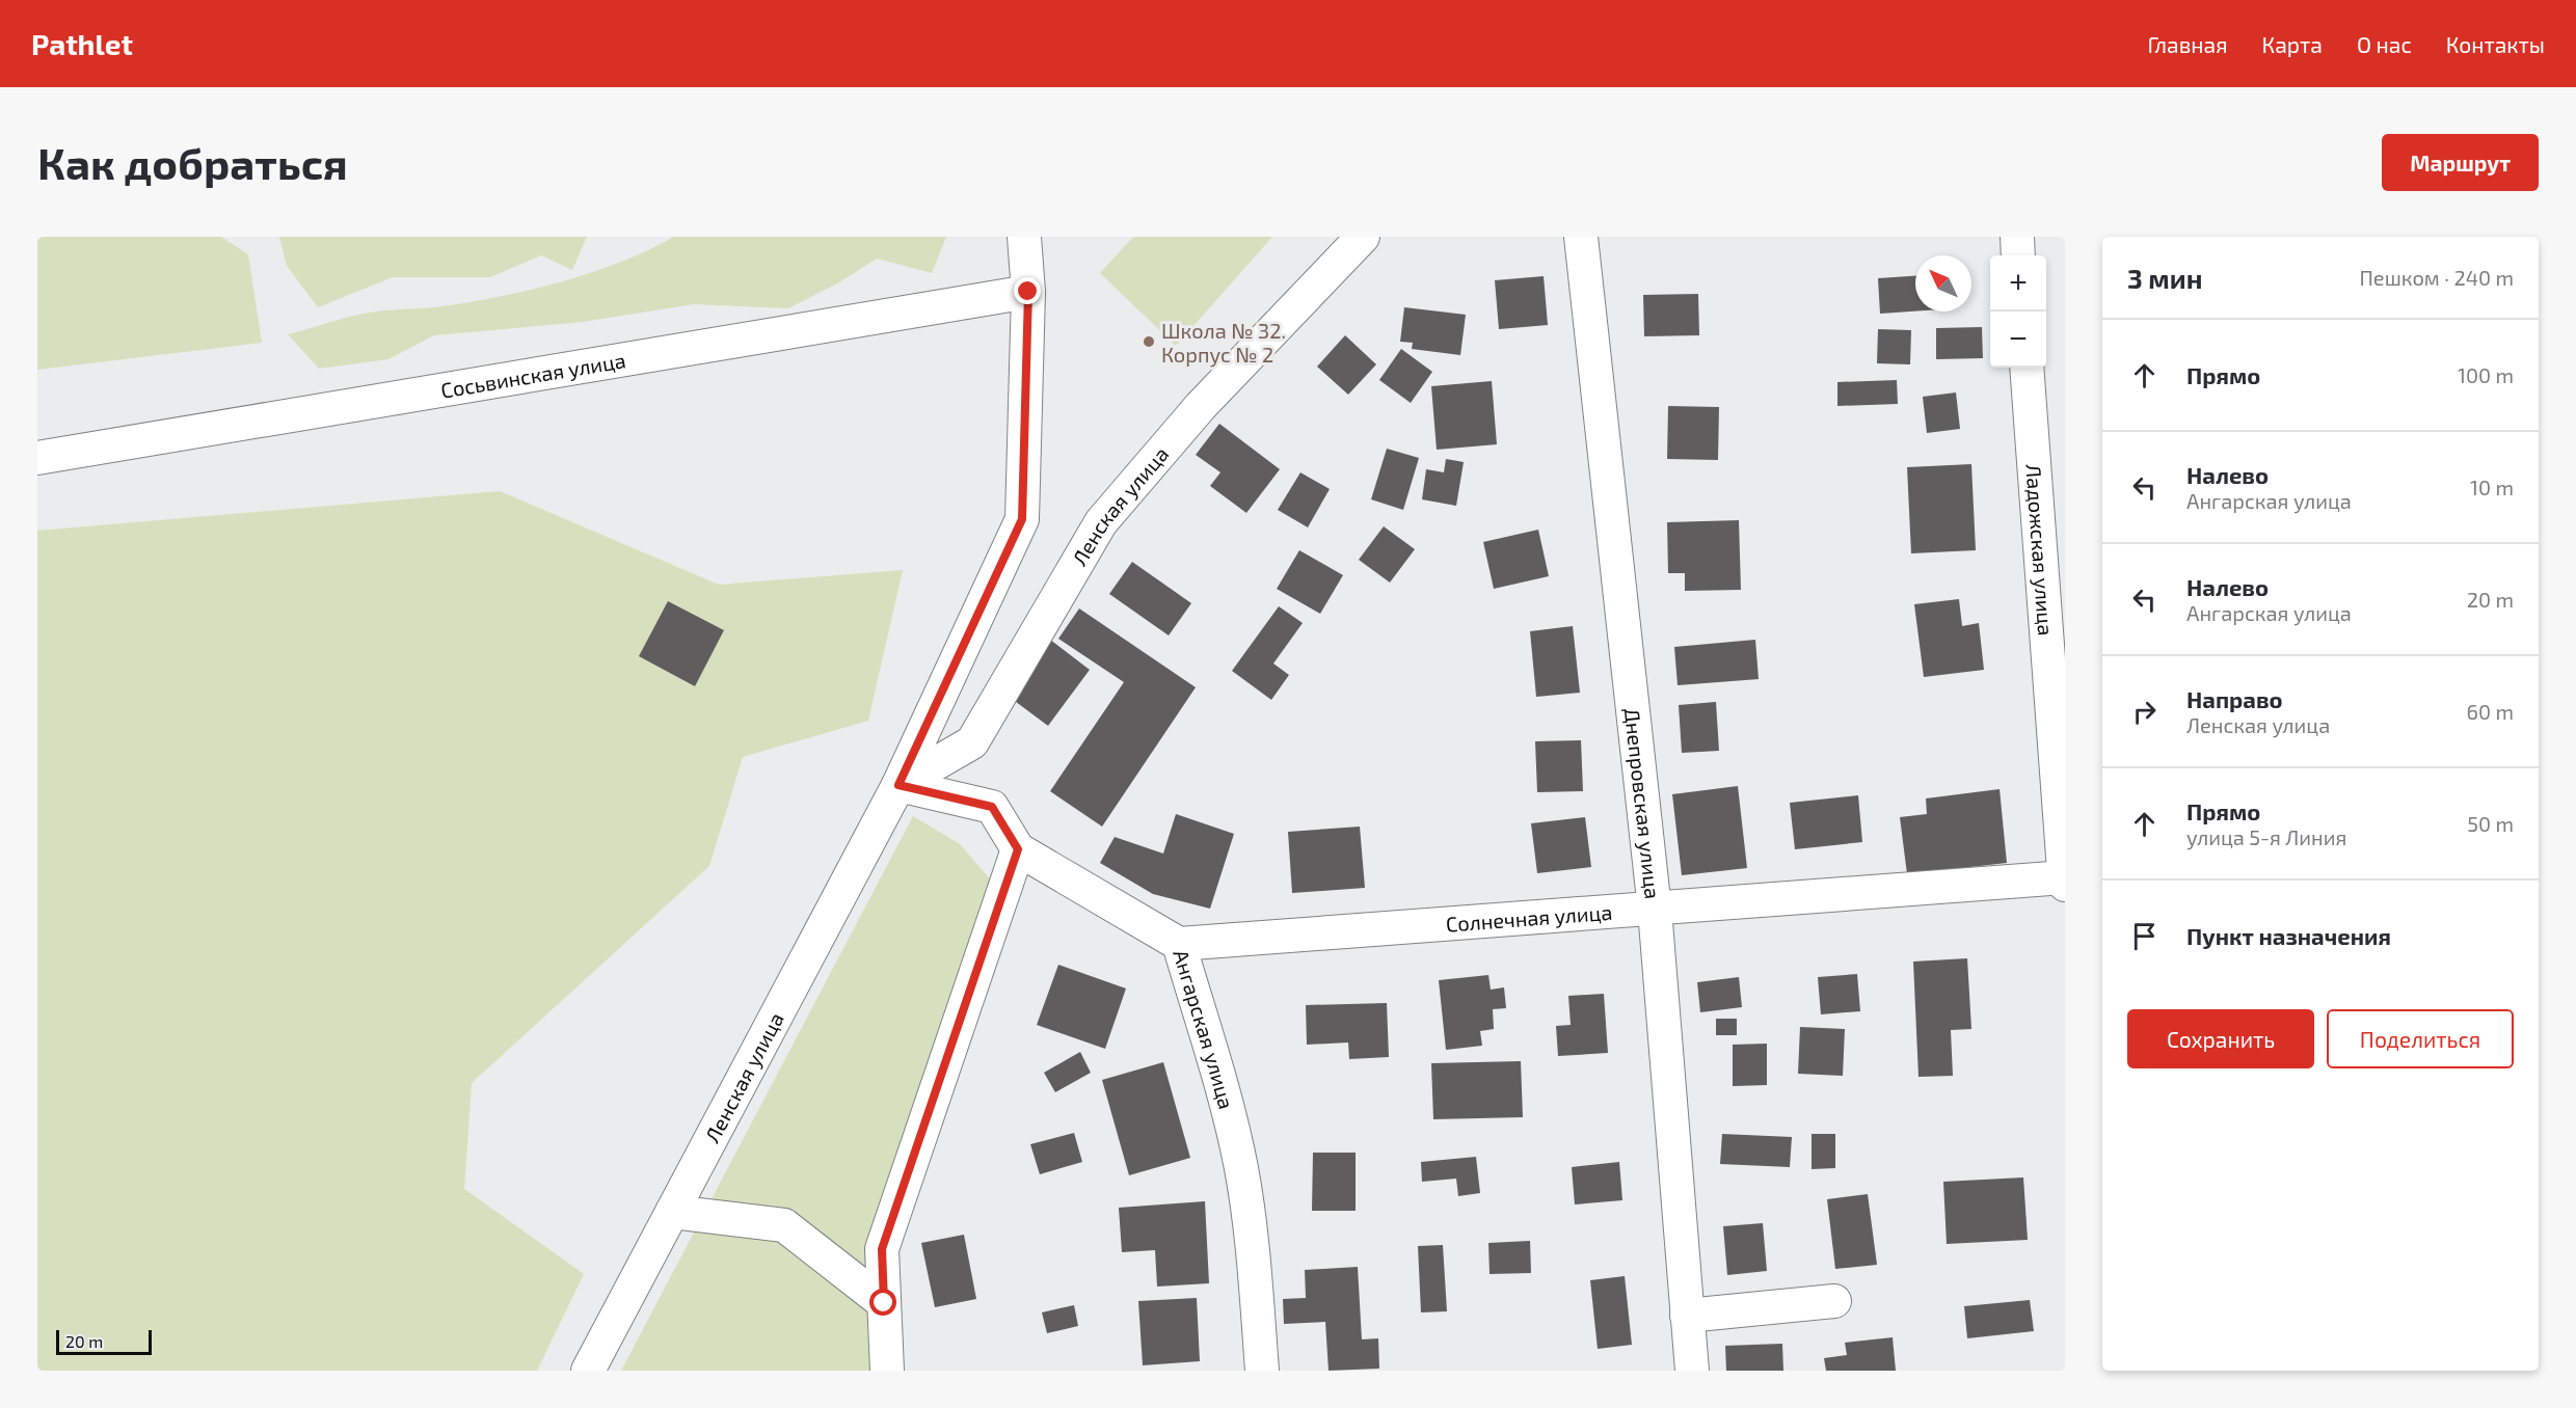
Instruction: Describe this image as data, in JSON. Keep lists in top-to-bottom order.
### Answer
{
  "streets": {
    "street": [
      "Сосьвинская улица",
      "Ленская улица",
      "Ладожская улица",
      "Днепровская улица",
      "Солнечная улица",
      "Ангарская улица"
    ]
  },
  "crossings": [
    ["Сосьвинская улица", "Ленская улица"],
    ["Ленская улица", "Ангарская улица"],
    ["Ладожская улица", "Солнечная улица"],
    ["Днепровская улица", "Солнечная улица"],
    ["Солнечная улица", "Ангарская улица"]
  ],
  "places": ["Школа № 32. Корпус № 2"],
  "scale_bar": "20 m",
  "north": "top left",
  "page": {
    "header": "Pathlet",
    "nav": [
      "Главная",
      "Карта",
      "О нас",
      "Контакты"
    ],
    "buttons": [
      "Маршрут",
      ["Сохранить", "Поделиться"]
    ],
    "title": "Как добраться",
    "heading": ["3 мин", "Пешком · 240 m"],
    "map_buttons": ["+", "−"],
    "list": [
      ["Прямо", "100 m"],
      ["Налево", "Ангарская улица", "10 m"],
      ["Налево", "Ангарская улица", "20 m"],
      ["Направо", "Ленская улица", "60 m"],
      ["Прямо", "улица 5-я Линия", "50 m"],
      "Пункт назначения"
    ],
    "scale": "20 m"
  }
}
